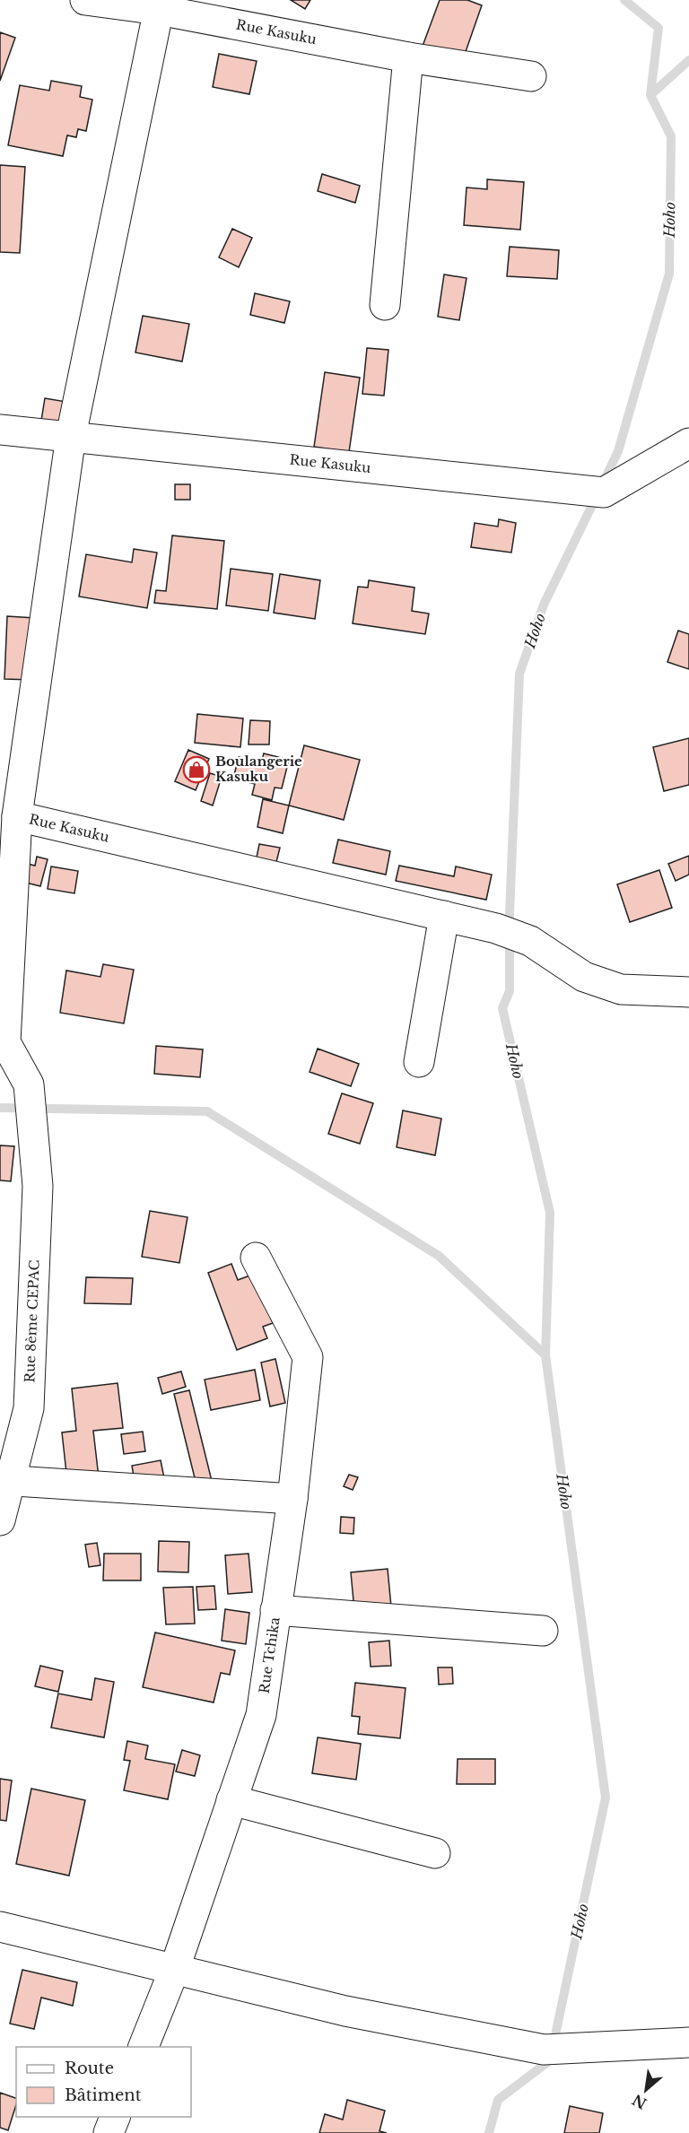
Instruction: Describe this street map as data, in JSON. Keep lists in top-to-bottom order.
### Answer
{
  "streets": {
    "street": ["Rue Kasuku", "Rue 8ème CEPAC", "Rue Tchika"]
  },
  "crossings": [
    ["Rue Kasuku", "Rue 8ème CEPAC"]
  ],
  "water": ["Hoho"],
  "places": {
    "shop": ["Boulangerie Kasuku"]
  },
  "legend": ["Route", "Bâtiment"],
  "north": "bottom left"
}
